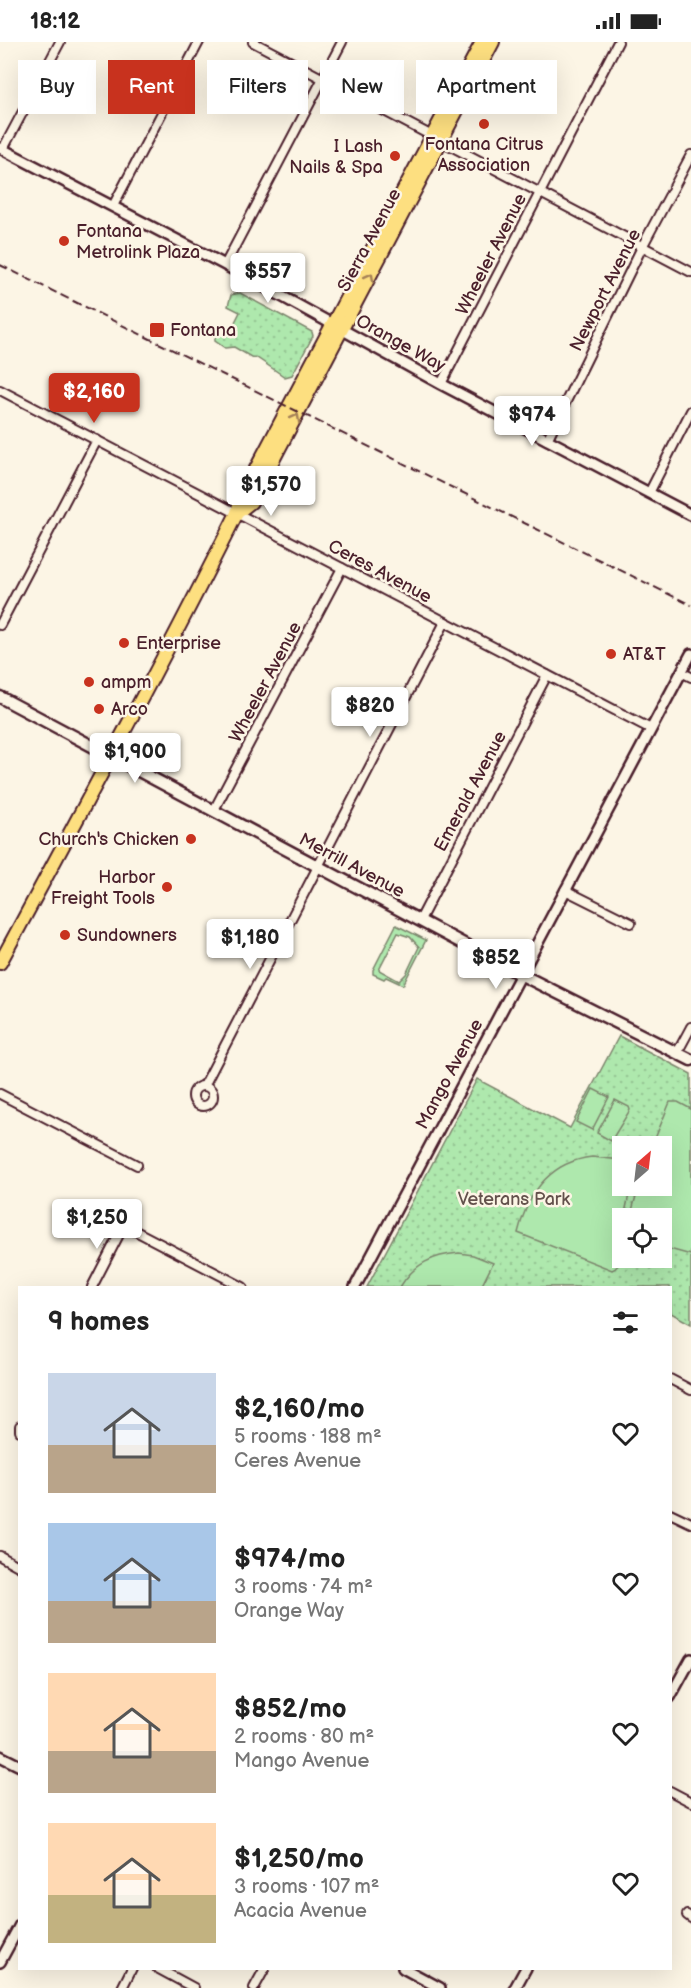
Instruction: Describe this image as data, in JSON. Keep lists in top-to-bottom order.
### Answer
{
  "streets": {
    "main road": ["Sierra Avenue", "Merrill Avenue"],
    "street": [
      "Wheeler Avenue",
      "Newport Avenue",
      "Orange Way",
      "Ceres Avenue",
      "Emerald Avenue",
      "Mango Avenue"
    ]
  },
  "crossings": [
    ["Sierra Avenue", "Orange Way"],
    ["Sierra Avenue", "Ceres Avenue"],
    ["Sierra Avenue", "Merrill Avenue"],
    ["Wheeler Avenue", "Orange Way"],
    ["Wheeler Avenue", "Ceres Avenue"],
    ["Wheeler Avenue", "Merrill Avenue"],
    ["Newport Avenue", "Orange Way"],
    ["Ceres Avenue", "Emerald Avenue"],
    ["Ceres Avenue", "Mango Avenue"],
    ["Emerald Avenue", "Merrill Avenue"],
    ["Merrill Avenue", "Mango Avenue"]
  ],
  "parks": ["Veterans Park"],
  "places": {
    "other": [
      "Fontana Citrus Association",
      "I Lash Nails & Spa",
      "Fontana Metrolink Plaza",
      "Enterprise",
      "AT&T",
      "ampm",
      "Arco",
      "Church's Chicken",
      "Harbor Freight Tools",
      "Sundowners"
    ],
    "transit": ["Fontana"]
  },
  "north": "top right",
  "page": {
    "status": "18:12",
    "chip": [
      "Buy",
      "Rent",
      "Filters",
      "New",
      "Apartment"
    ],
    "price": [
      "$557",
      "$2,160",
      "$974",
      "$1,570",
      "$820",
      "$1,900",
      "$1,180",
      "$852",
      "$1,250"
    ],
    "heading": "9 homes",
    "list": [
      {
        "name": "$2,160/mo",
        "note": "5 rooms · 188 m² · Ceres Avenue"
      },
      {
        "name": "$974/mo",
        "note": "3 rooms · 74 m² · Orange Way"
      },
      {
        "name": "$852/mo",
        "note": "2 rooms · 80 m² · Mango Avenue"
      },
      {
        "name": "$1,250/mo",
        "note": "3 rooms · 107 m² · Acacia Avenue"
      }
    ]
  }
}
